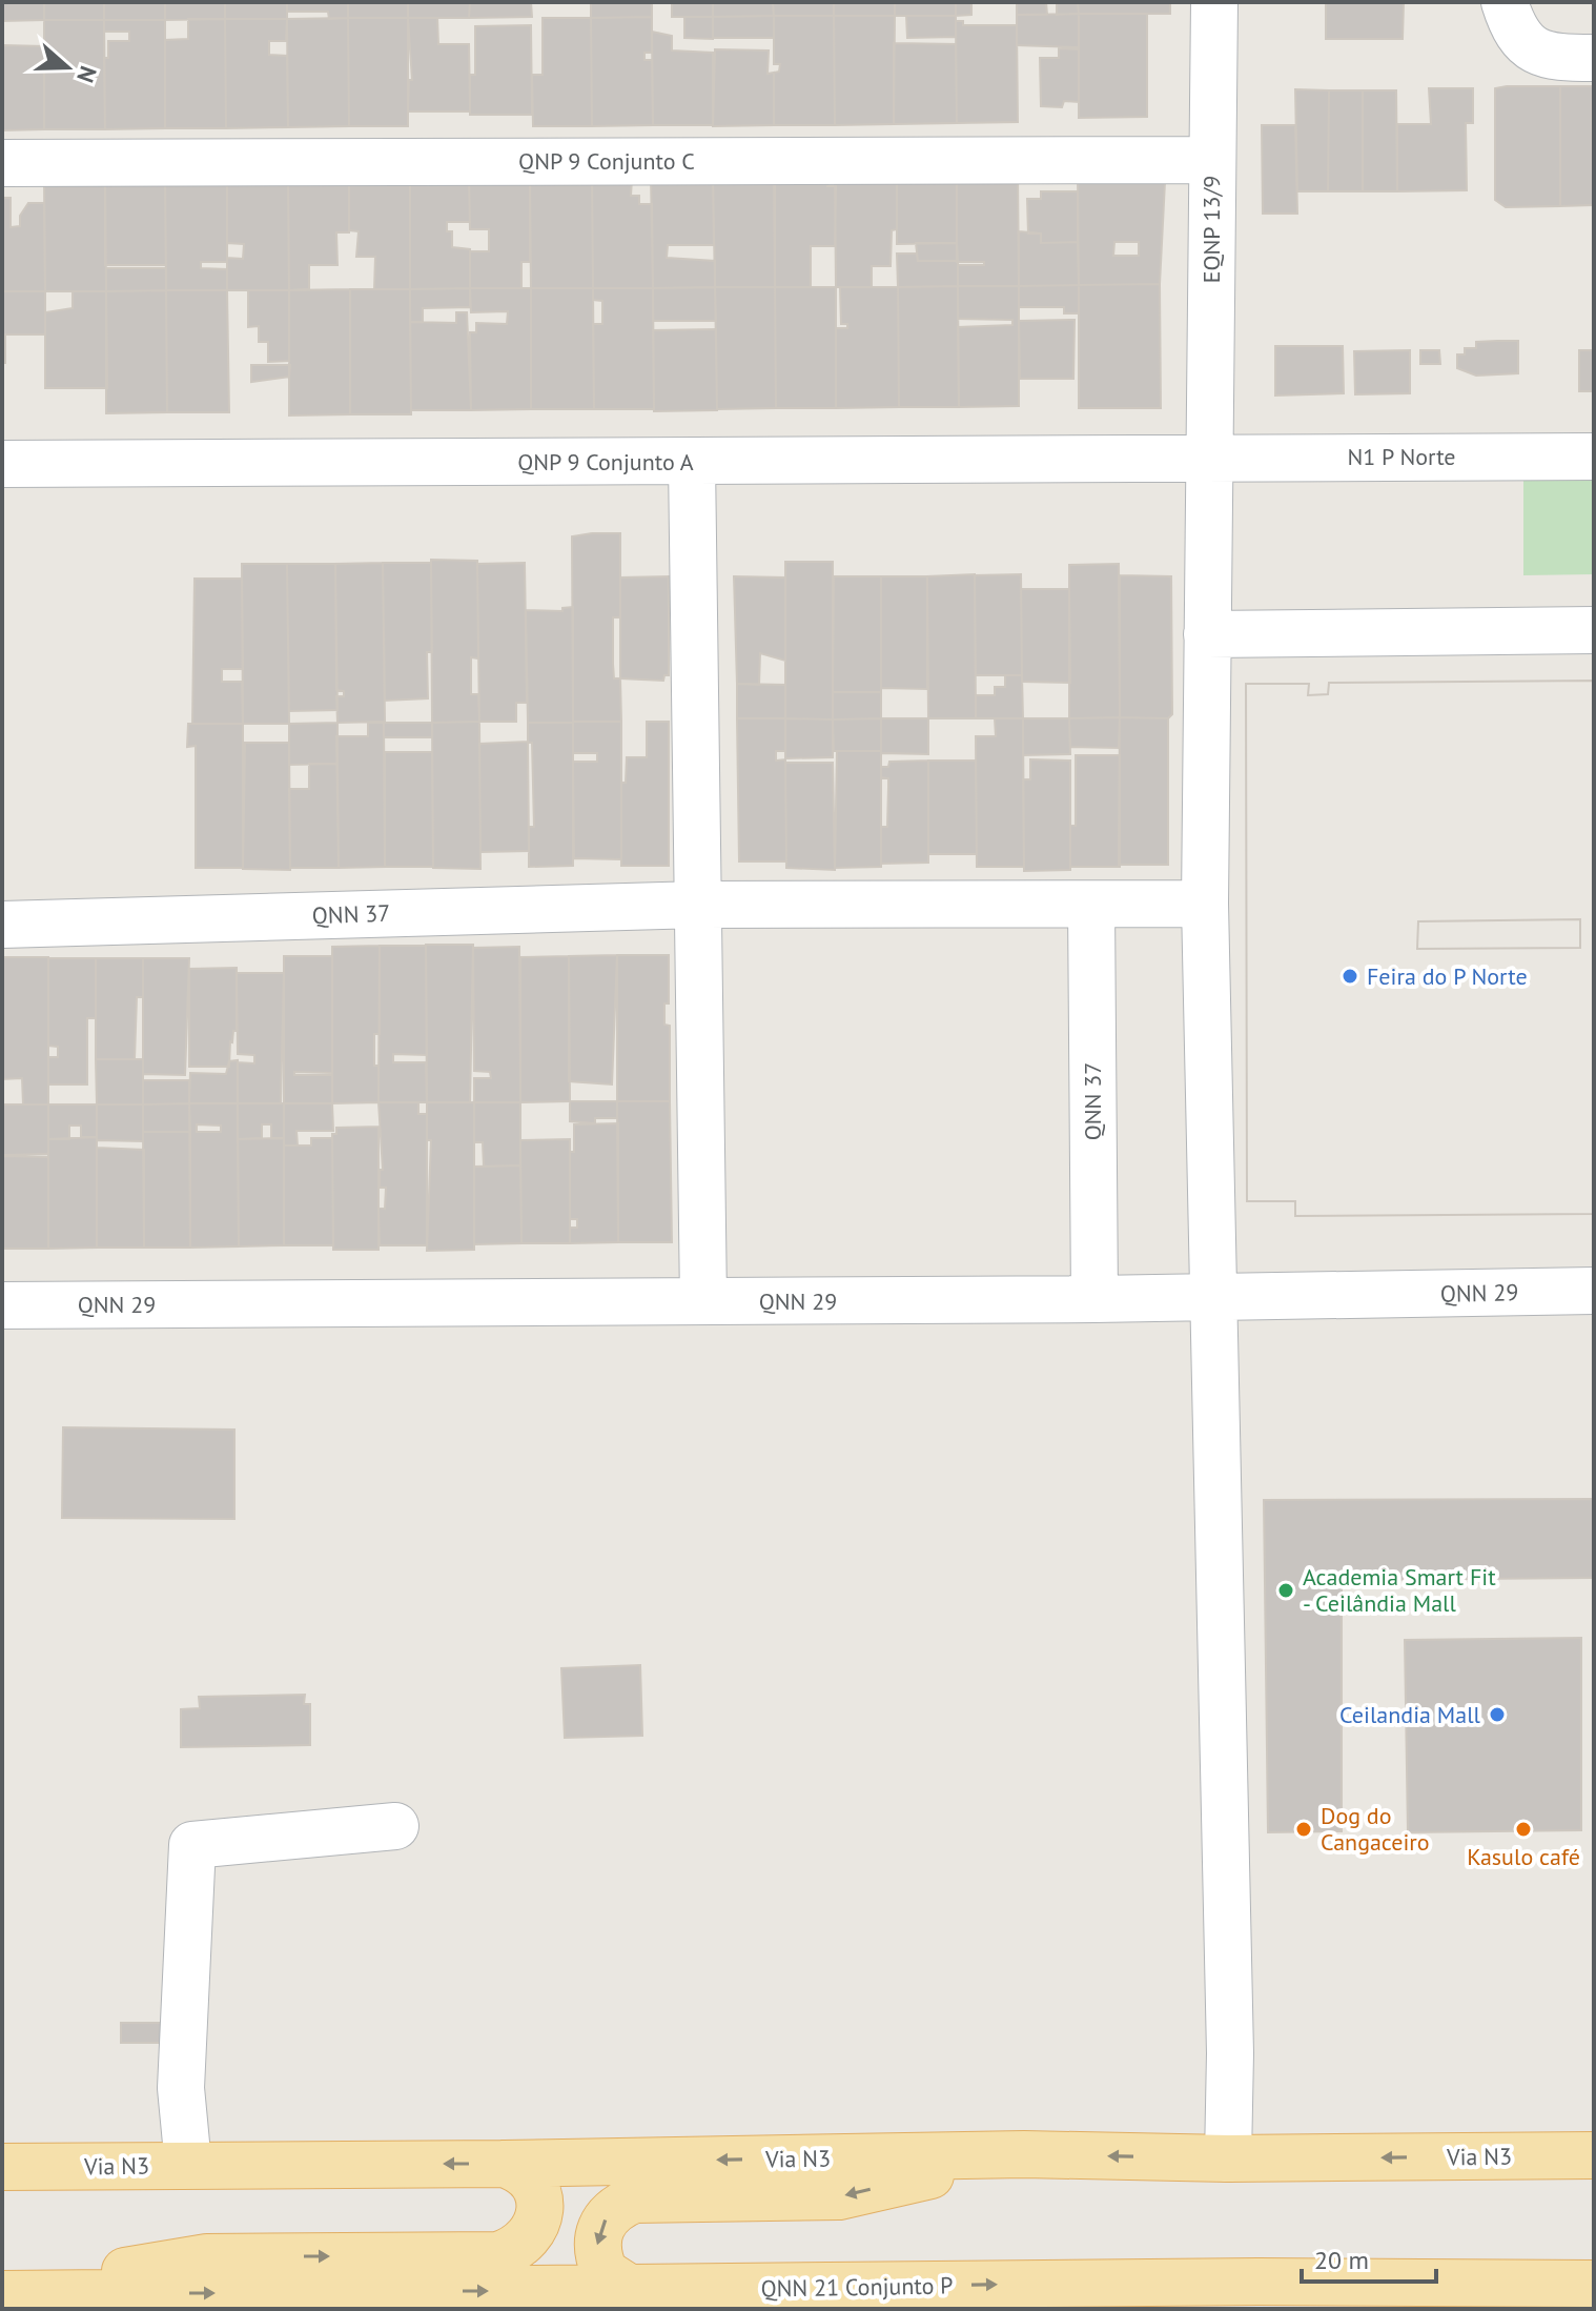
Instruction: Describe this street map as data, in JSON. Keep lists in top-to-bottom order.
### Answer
{
  "streets": {
    "main road": ["Via N3", "QNN 21 Conjunto P"],
    "street": [
      "QNP 9 Conjunto C",
      "EQNP 13/9",
      "N1 P Norte",
      "QNP 9 Conjunto A",
      "QNN 37",
      "QNN 29"
    ]
  },
  "crossings": [
    ["QNP 9 Conjunto C", "EQNP 13/9"],
    ["EQNP 13/9", "N1 P Norte"],
    ["EQNP 13/9", "QNP 9 Conjunto A"],
    ["N1 P Norte", "QNP 9 Conjunto A"],
    ["QNN 37", "QNN 29"]
  ],
  "one_way": ["Via N3", "QNN 21 Conjunto P"],
  "places": [
    "Feira do P Norte",
    "Academia Smart Fit - Ceilândia Mall",
    "Ceilandia Mall",
    "Dog do Cangaceiro",
    "Kasulo café"
  ],
  "scale_bar": "20 m",
  "north": "right"
}
